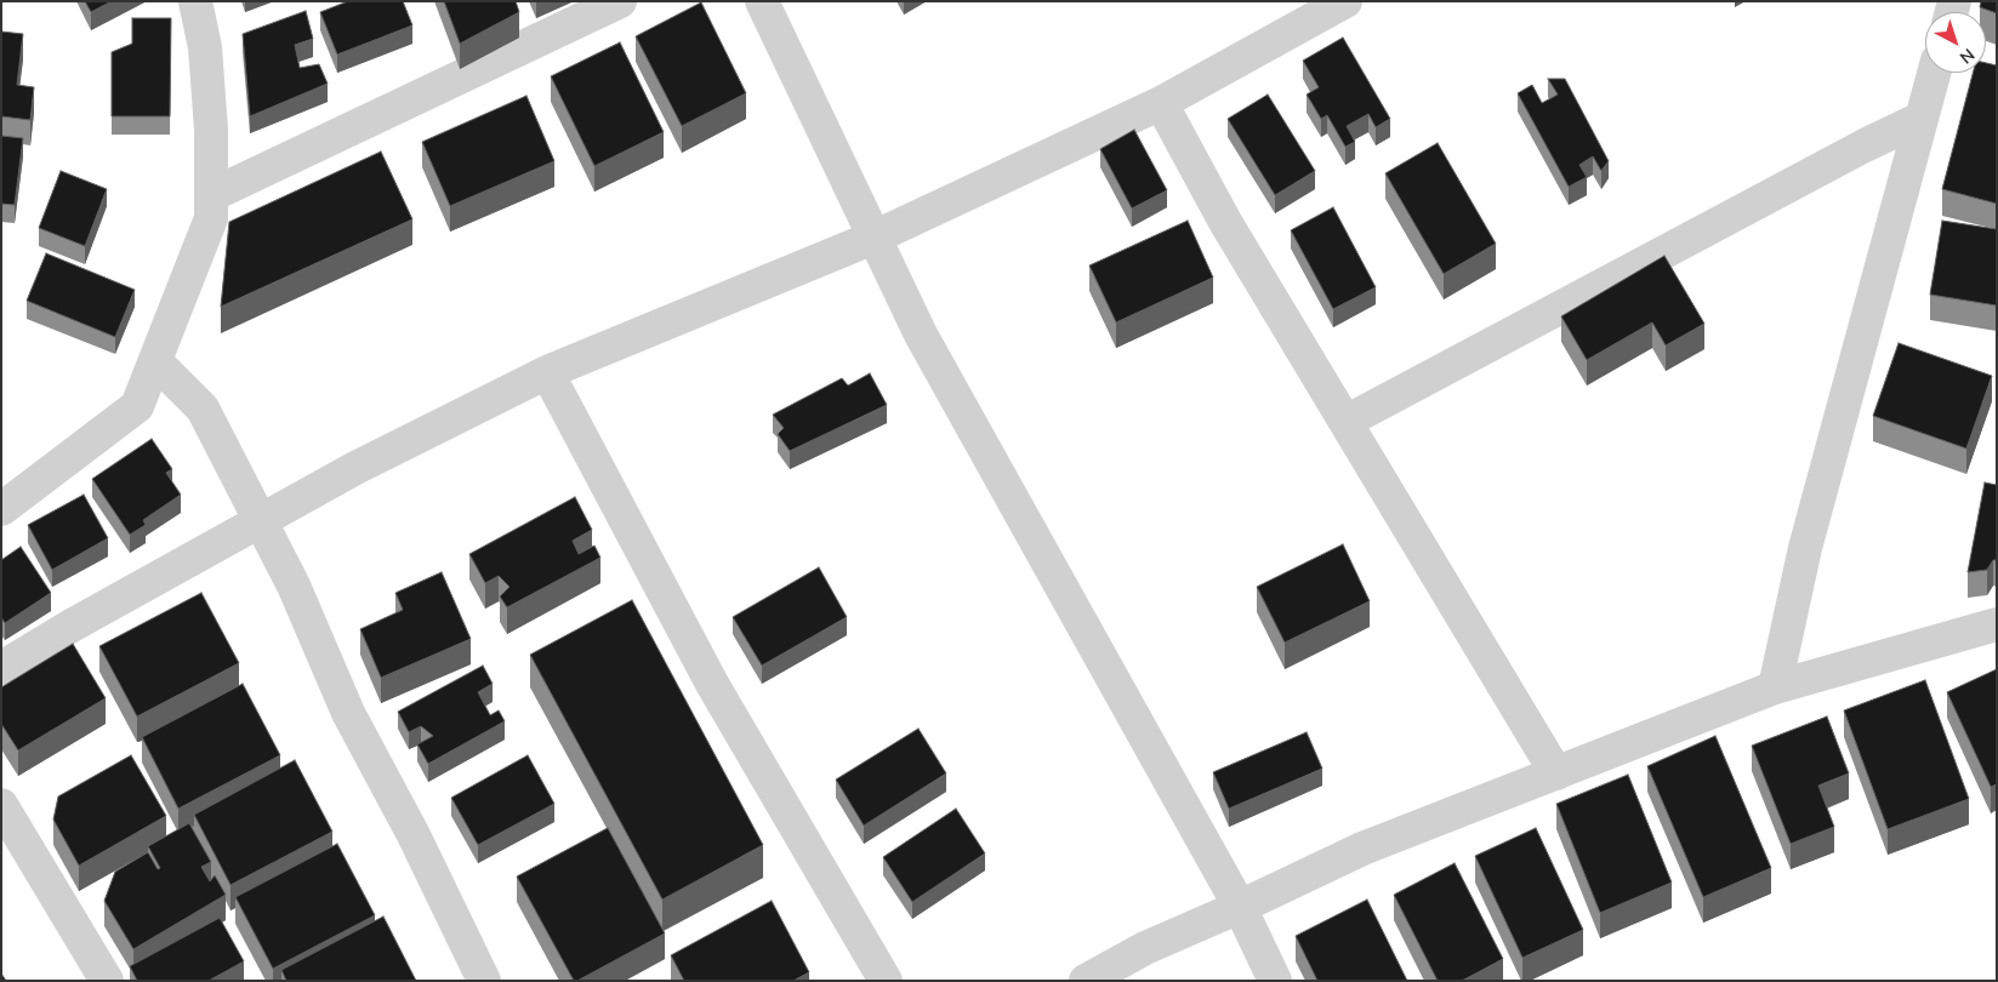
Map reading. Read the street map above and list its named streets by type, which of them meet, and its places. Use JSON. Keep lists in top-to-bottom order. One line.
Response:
{"north":"bottom right"}
